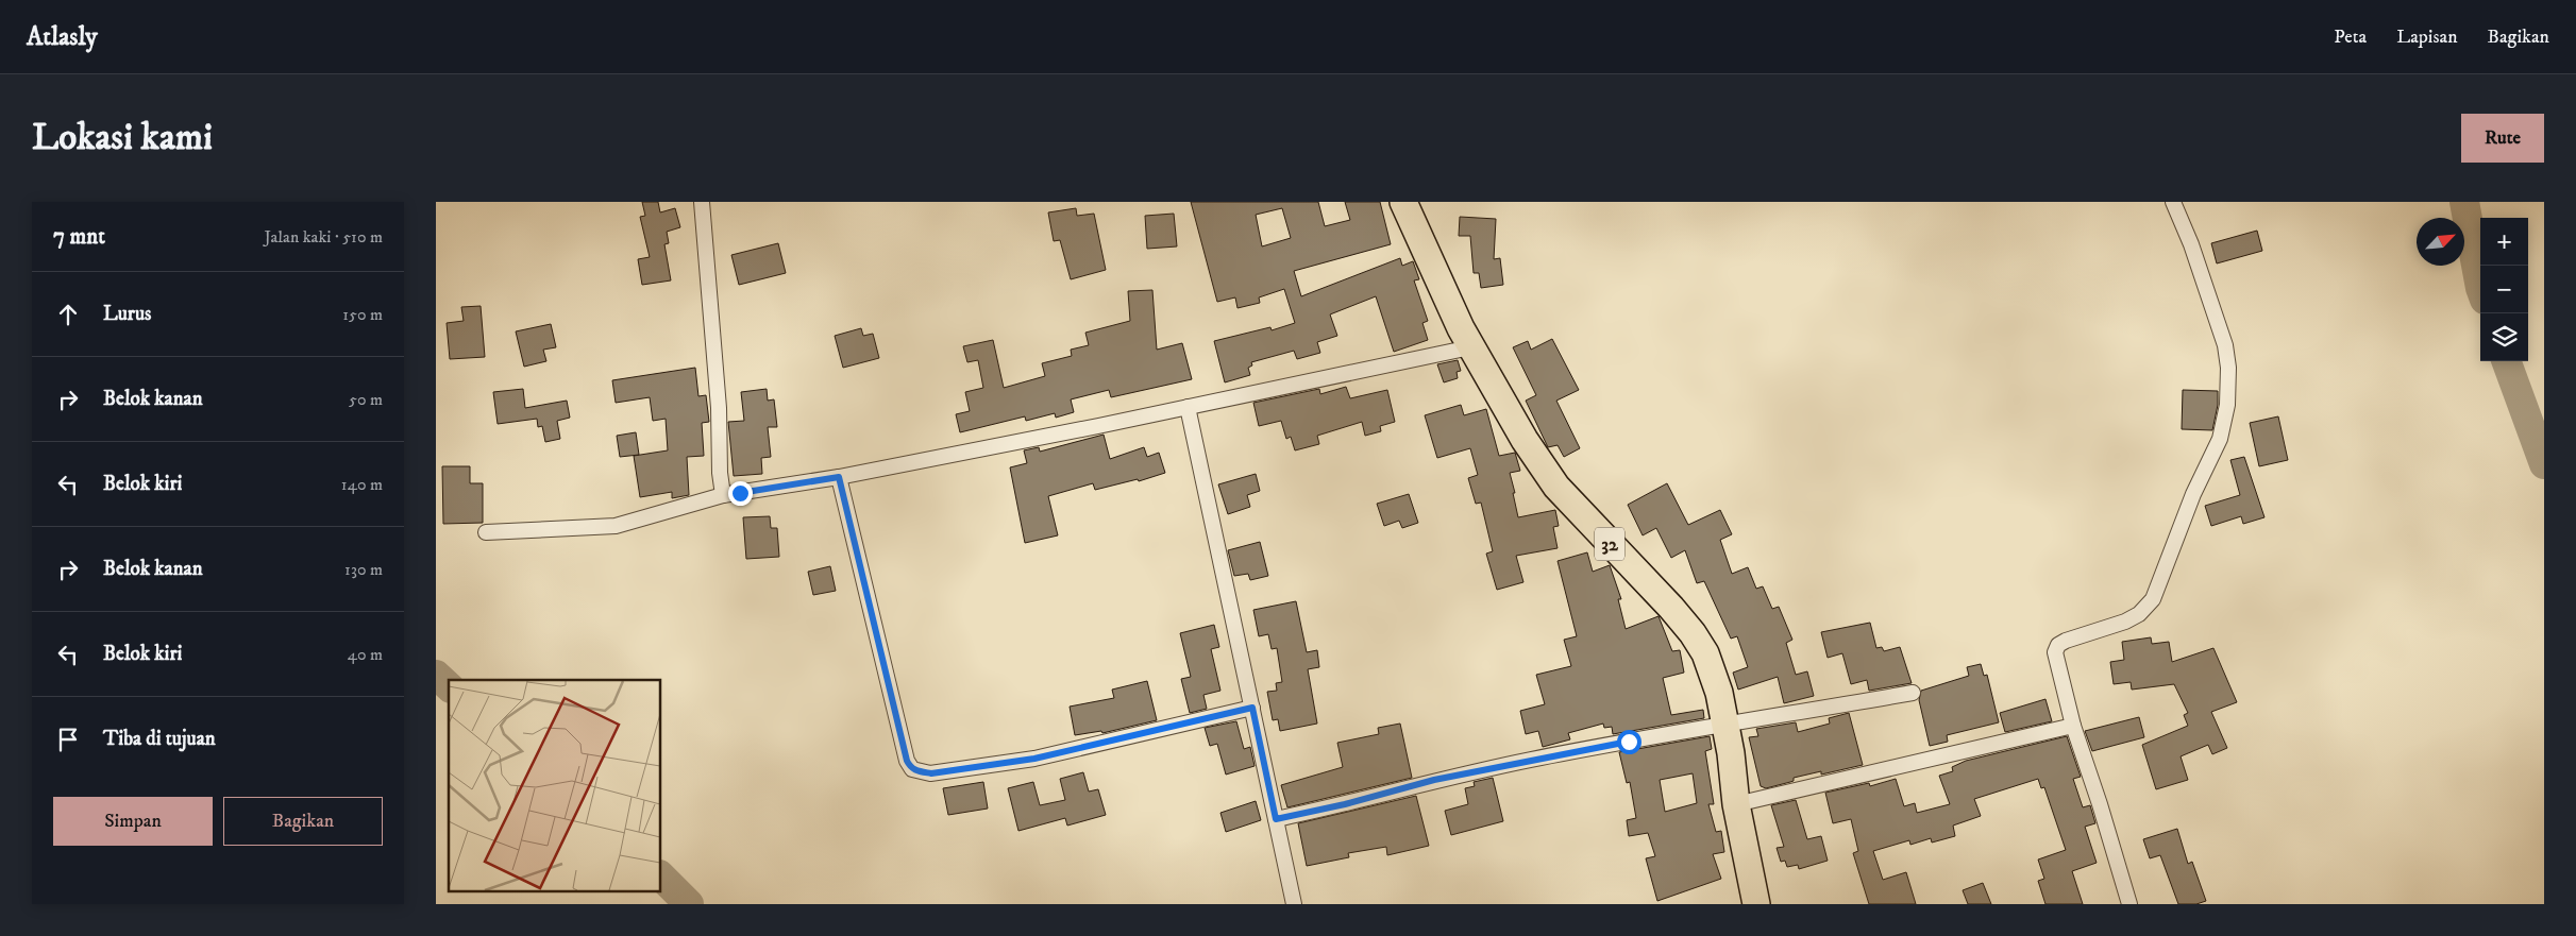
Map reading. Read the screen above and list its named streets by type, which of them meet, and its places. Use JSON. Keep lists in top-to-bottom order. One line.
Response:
{"streets":{"highway":["32"]},"north":"top right","page":{"header":"Atlasly","nav":["Peta","Lapisan","Bagikan"],"buttons":["Rute",["Simpan","Bagikan"]],"title":"Lokasi kami","heading":["7 mnt","Jalan kaki · 510 m"],"map_buttons":["+","−"],"list":[["Lurus","150 m"],["Belok kanan","50 m"],["Belok kiri","140 m"],["Belok kanan","130 m"],["Belok kiri","40 m"],"Tiba di tujuan"]}}
